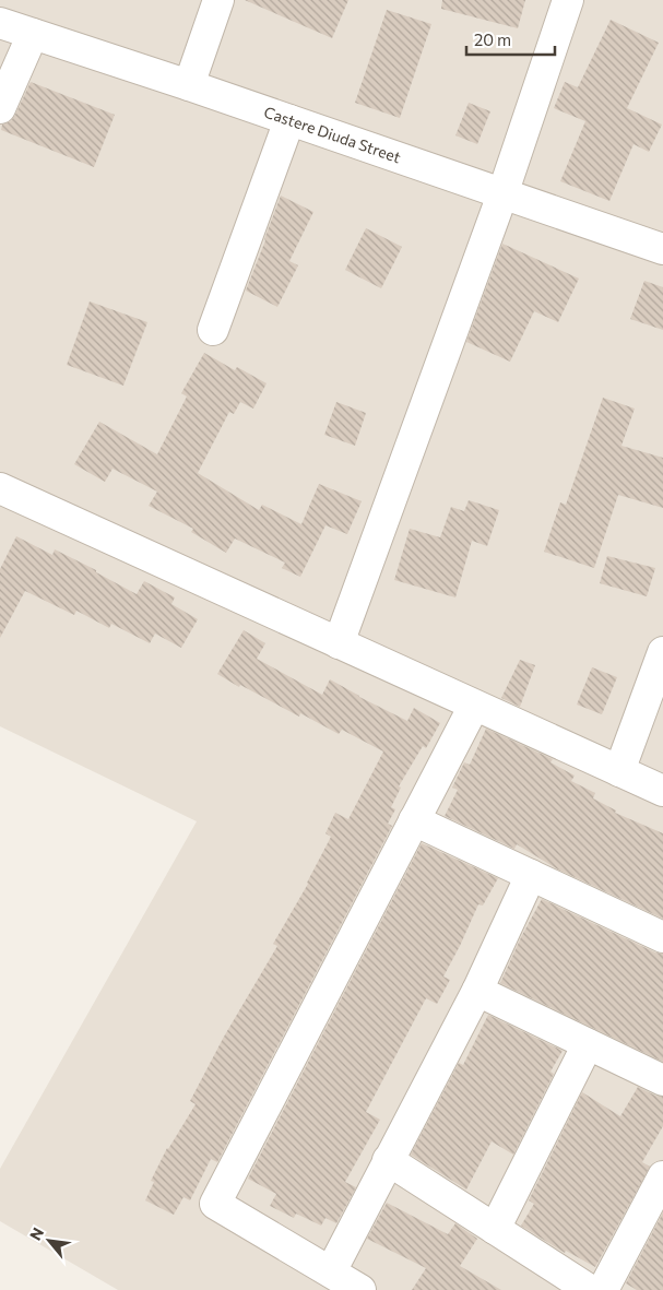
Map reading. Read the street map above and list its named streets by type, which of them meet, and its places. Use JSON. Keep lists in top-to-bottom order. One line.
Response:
{"streets":{"street":["Castere Diuda Street"]},"scale_bar":"20 m","north":"top left"}
